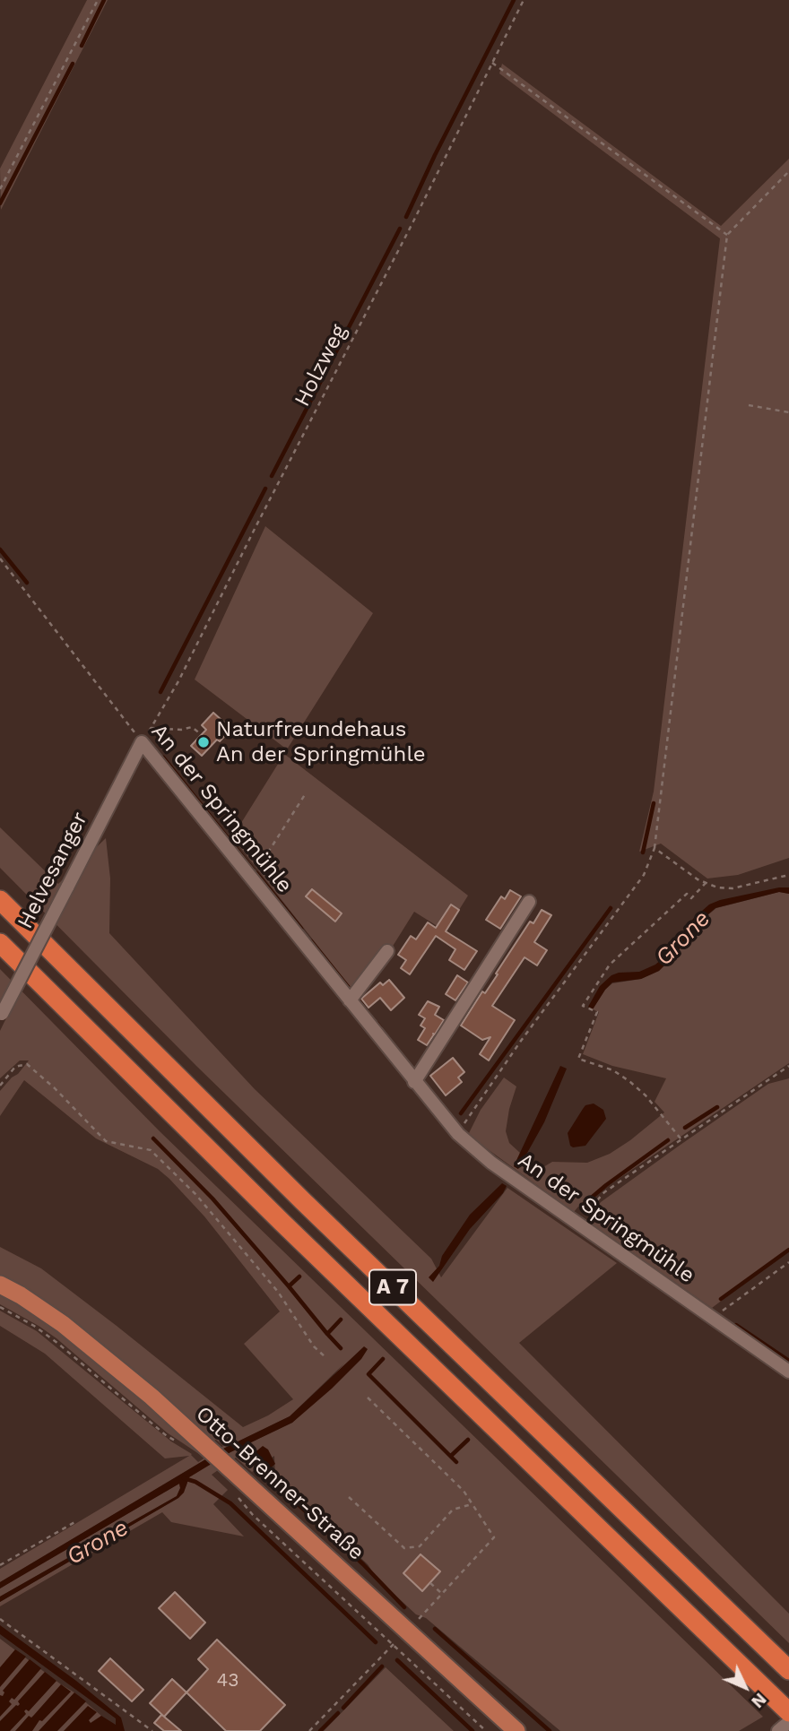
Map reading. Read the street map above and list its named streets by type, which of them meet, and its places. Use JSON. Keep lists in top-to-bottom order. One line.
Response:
{"streets":{"highway":["A 7"],"main road":["Otto-Brenner-Straße"],"street":["An der Springmühle","Helvesanger"],"path":["Holzweg"]},"crossings":[["Holzweg","An der Springmühle"],["Holzweg","Helvesanger"],["An der Springmühle","Helvesanger"]],"water":["Grone"],"places":["Naturfreundehaus An der Springmühle"],"house_numbers":["43"],"north":"bottom right"}
